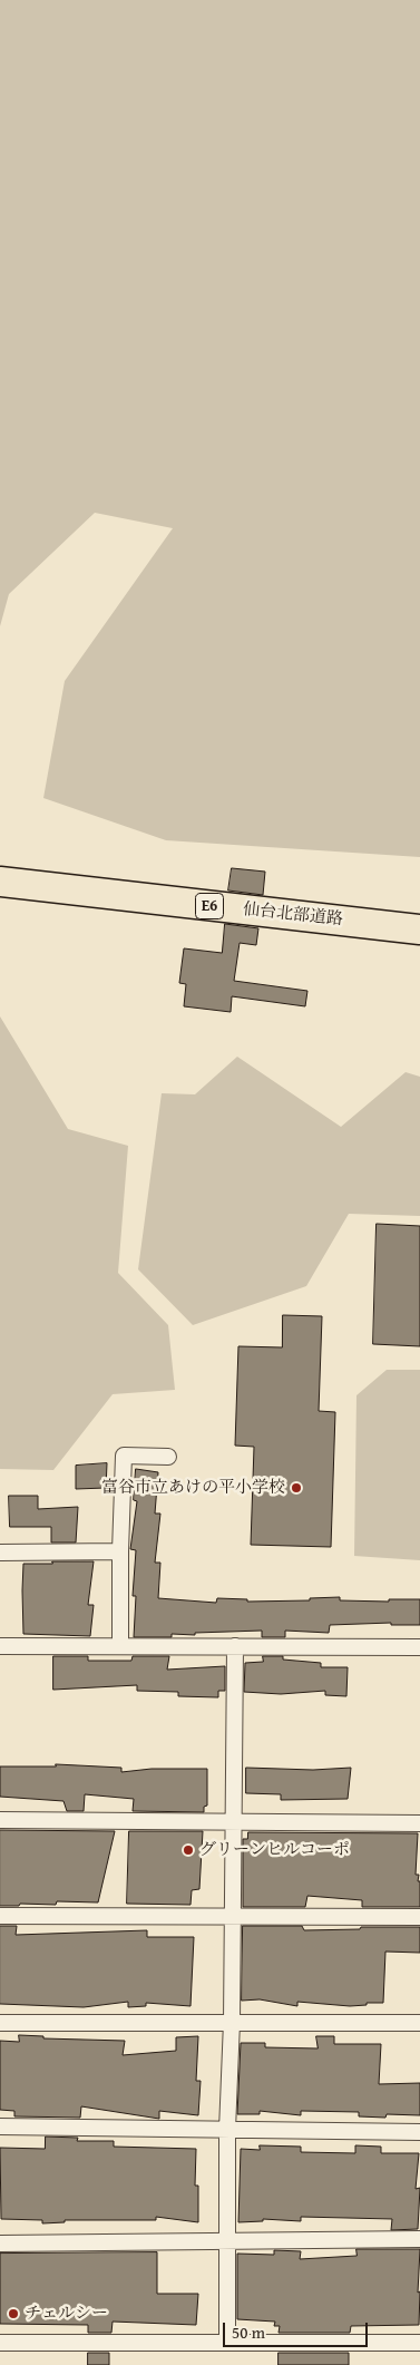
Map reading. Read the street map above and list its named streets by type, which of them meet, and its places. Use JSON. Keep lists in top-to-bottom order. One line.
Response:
{"streets":{"highway":["E6","仙台北部道路"]},"places":["富谷市立あけの平小学校","グリーンヒルコーポ","チェルシー"],"scale_bar":"50 m"}
